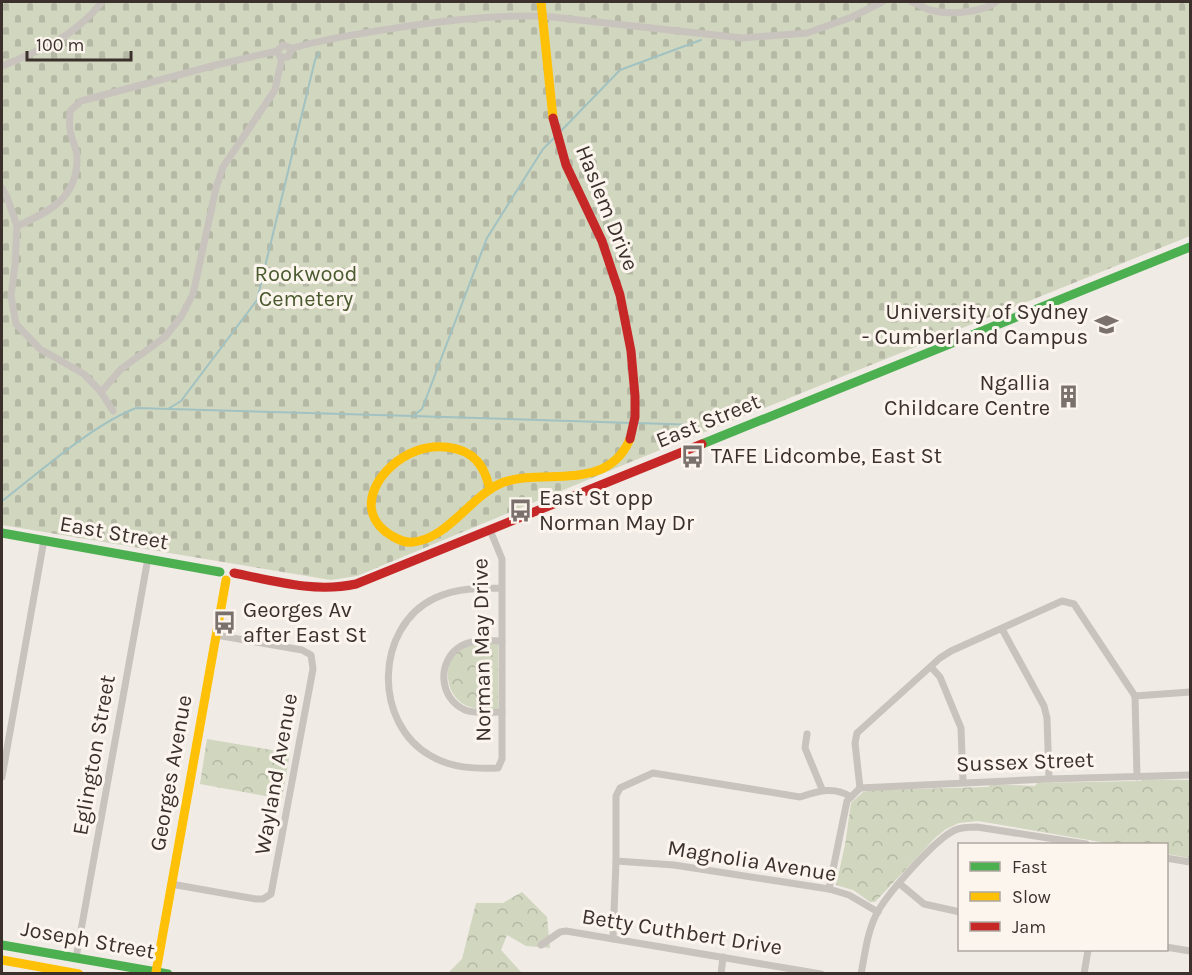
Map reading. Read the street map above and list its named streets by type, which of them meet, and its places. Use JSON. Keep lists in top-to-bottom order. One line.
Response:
{"streets":{"main road":["Haslem Drive","East Street","Georges Avenue","Joseph Street"],"street":["Norman May Drive","Eglington Street","Sussex Street","Wayland Avenue","Magnolia Avenue","Betty Cuthbert Drive"]},"crossings":[["East Street","Norman May Drive"],["East Street","Eglington Street"],["East Street","Georges Avenue"],["Eglington Street","Joseph Street"],["Georges Avenue","Wayland Avenue"],["Georges Avenue","Joseph Street"]],"parks":["Rookwood Cemetery"],"places":{"school or university":["University of Sydney - Cumberland Campus"],"building":["Ngallia Childcare Centre"],"bus stop":["TAFE Lidcombe, East St","East St opp Norman May Dr","Georges Av after East St"]},"legend":["Fast","Slow","Jam"],"scale_bar":"100 m"}
